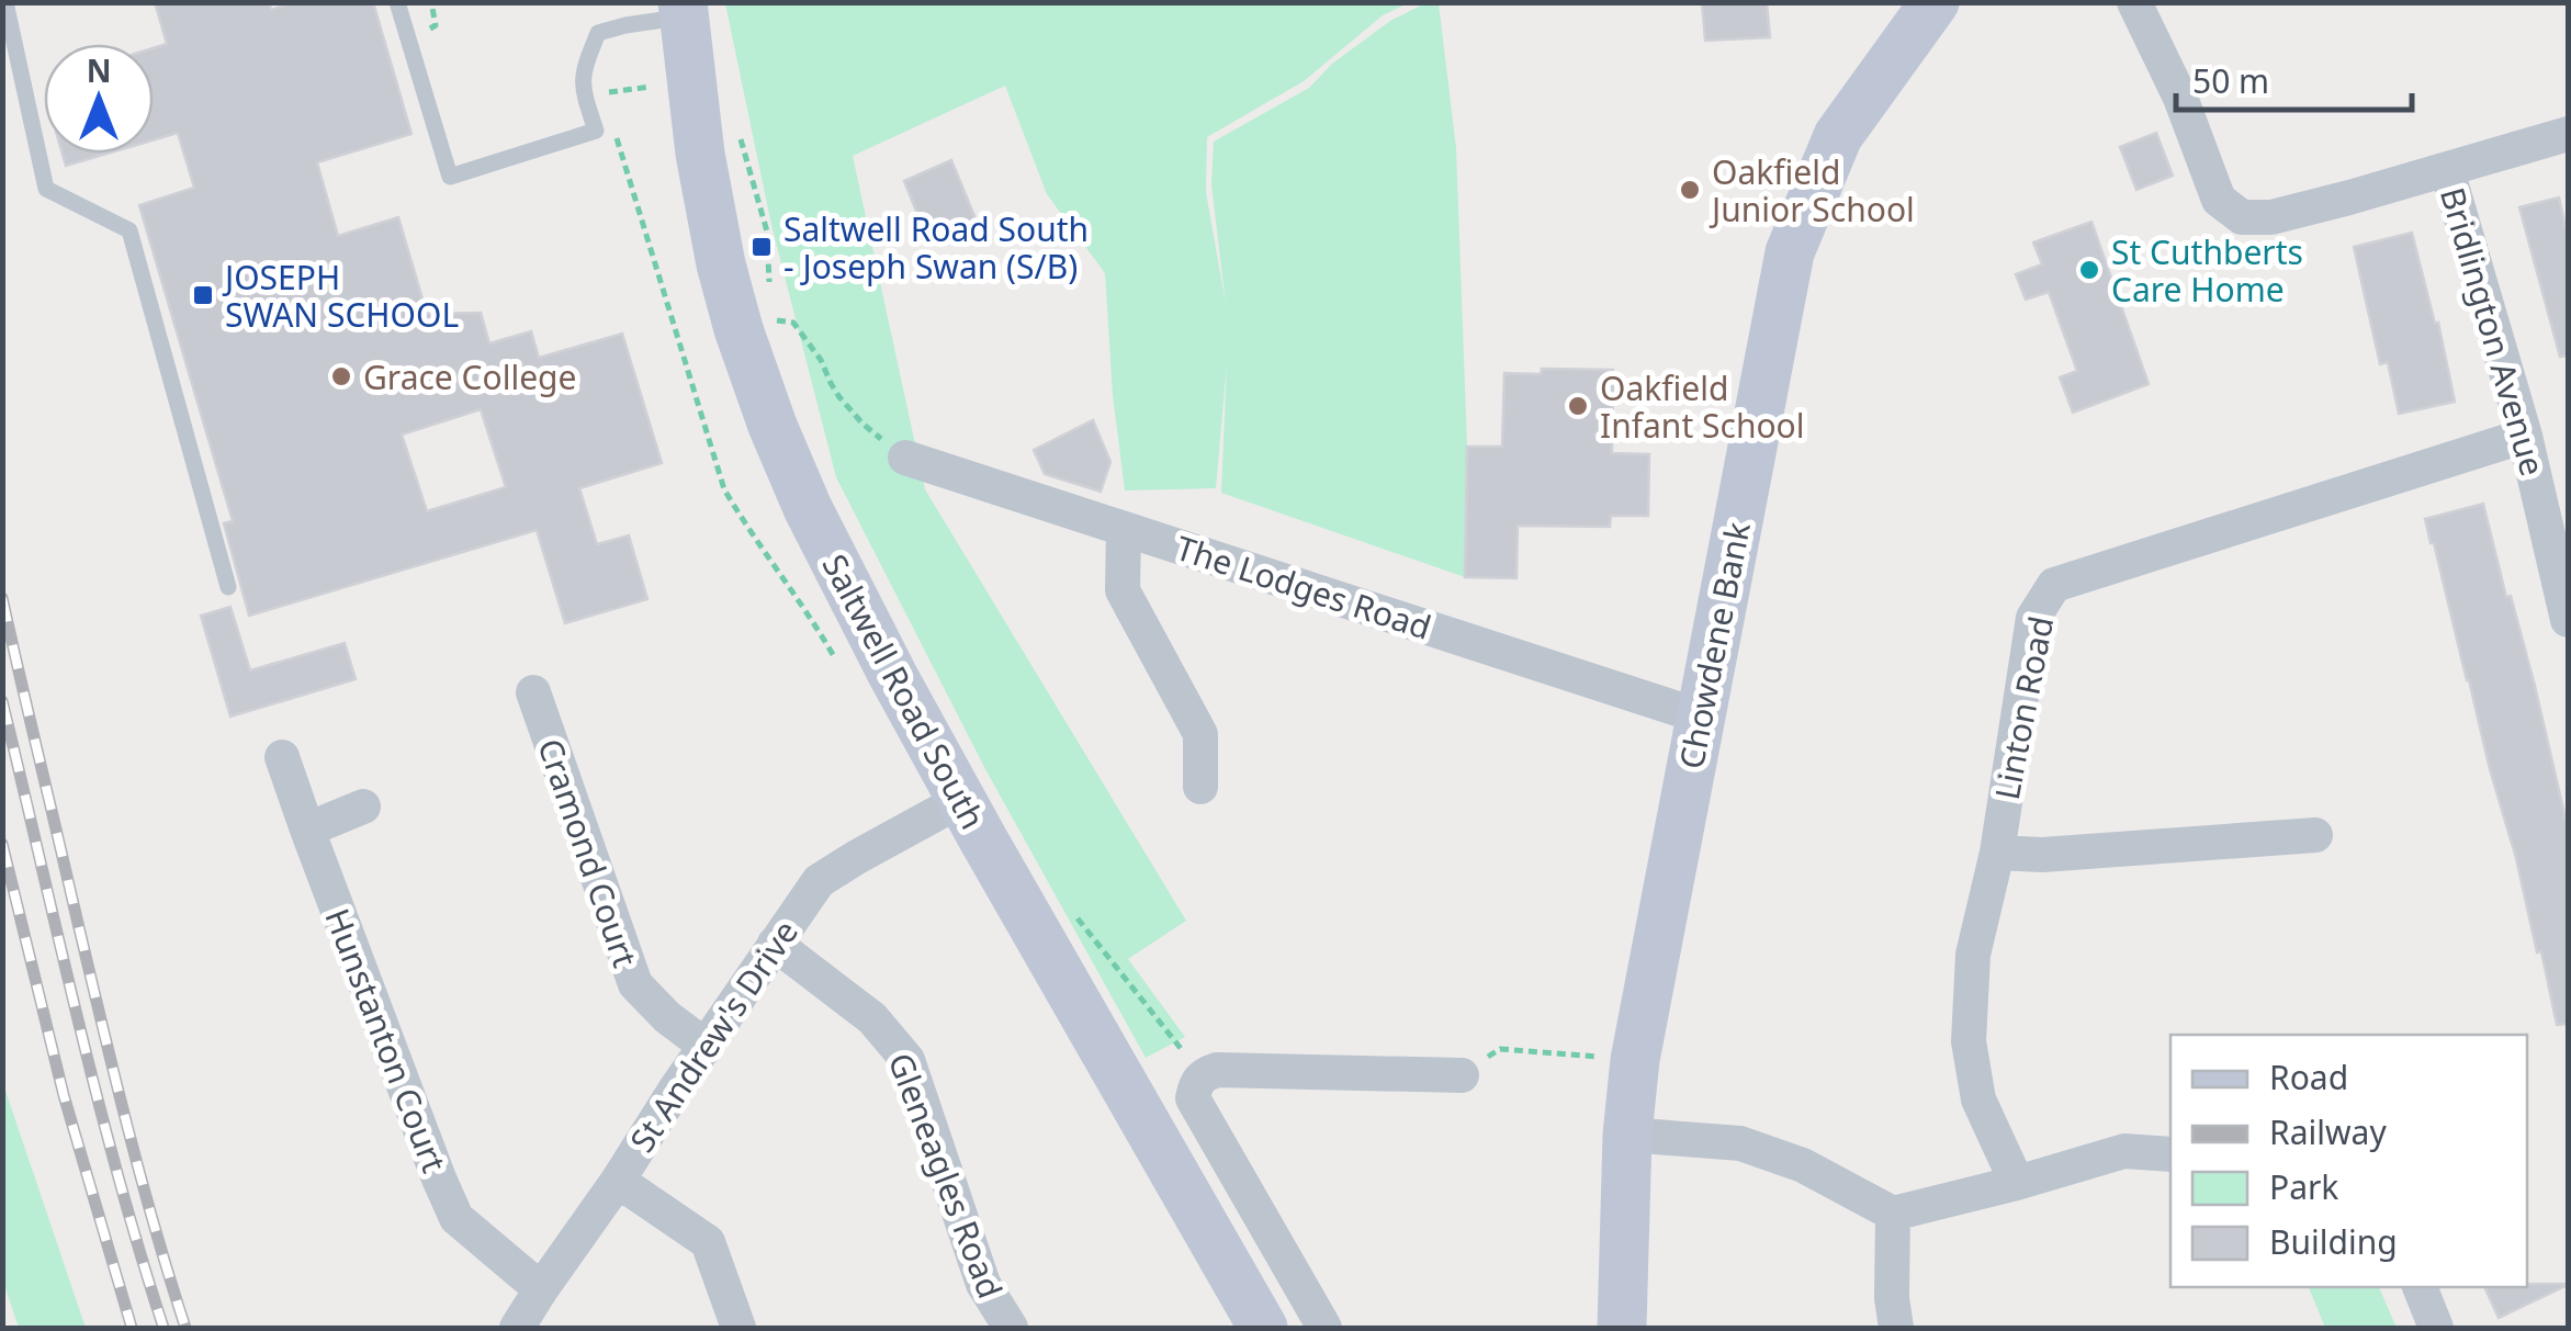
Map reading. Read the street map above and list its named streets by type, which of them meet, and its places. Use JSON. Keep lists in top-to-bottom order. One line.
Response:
{"streets":{"street":["Bridlington Avenue","The Lodges Road","Chowdene Bank","Saltwell Road South","Linton Road","Cramond Court","St Andrew's Drive","Hunstanton Court","Gleneagles Road"]},"crossings":[["Bridlington Avenue","Linton Road"],["The Lodges Road","Chowdene Bank"],["Saltwell Road South","St Andrew's Drive"],["Cramond Court","St Andrew's Drive"],["St Andrew's Drive","Hunstanton Court"],["St Andrew's Drive","Gleneagles Road"]],"places":{"other":["Oakfield Junior School","St Cuthberts Care Home","Grace College","Oakfield Infant School"],"transit":["Saltwell Road South - Joseph Swan (S/B)","JOSEPH SWAN SCHOOL"]},"legend":["Road","Railway","Park","Building"],"scale_bar":"50 m","north":"top"}
